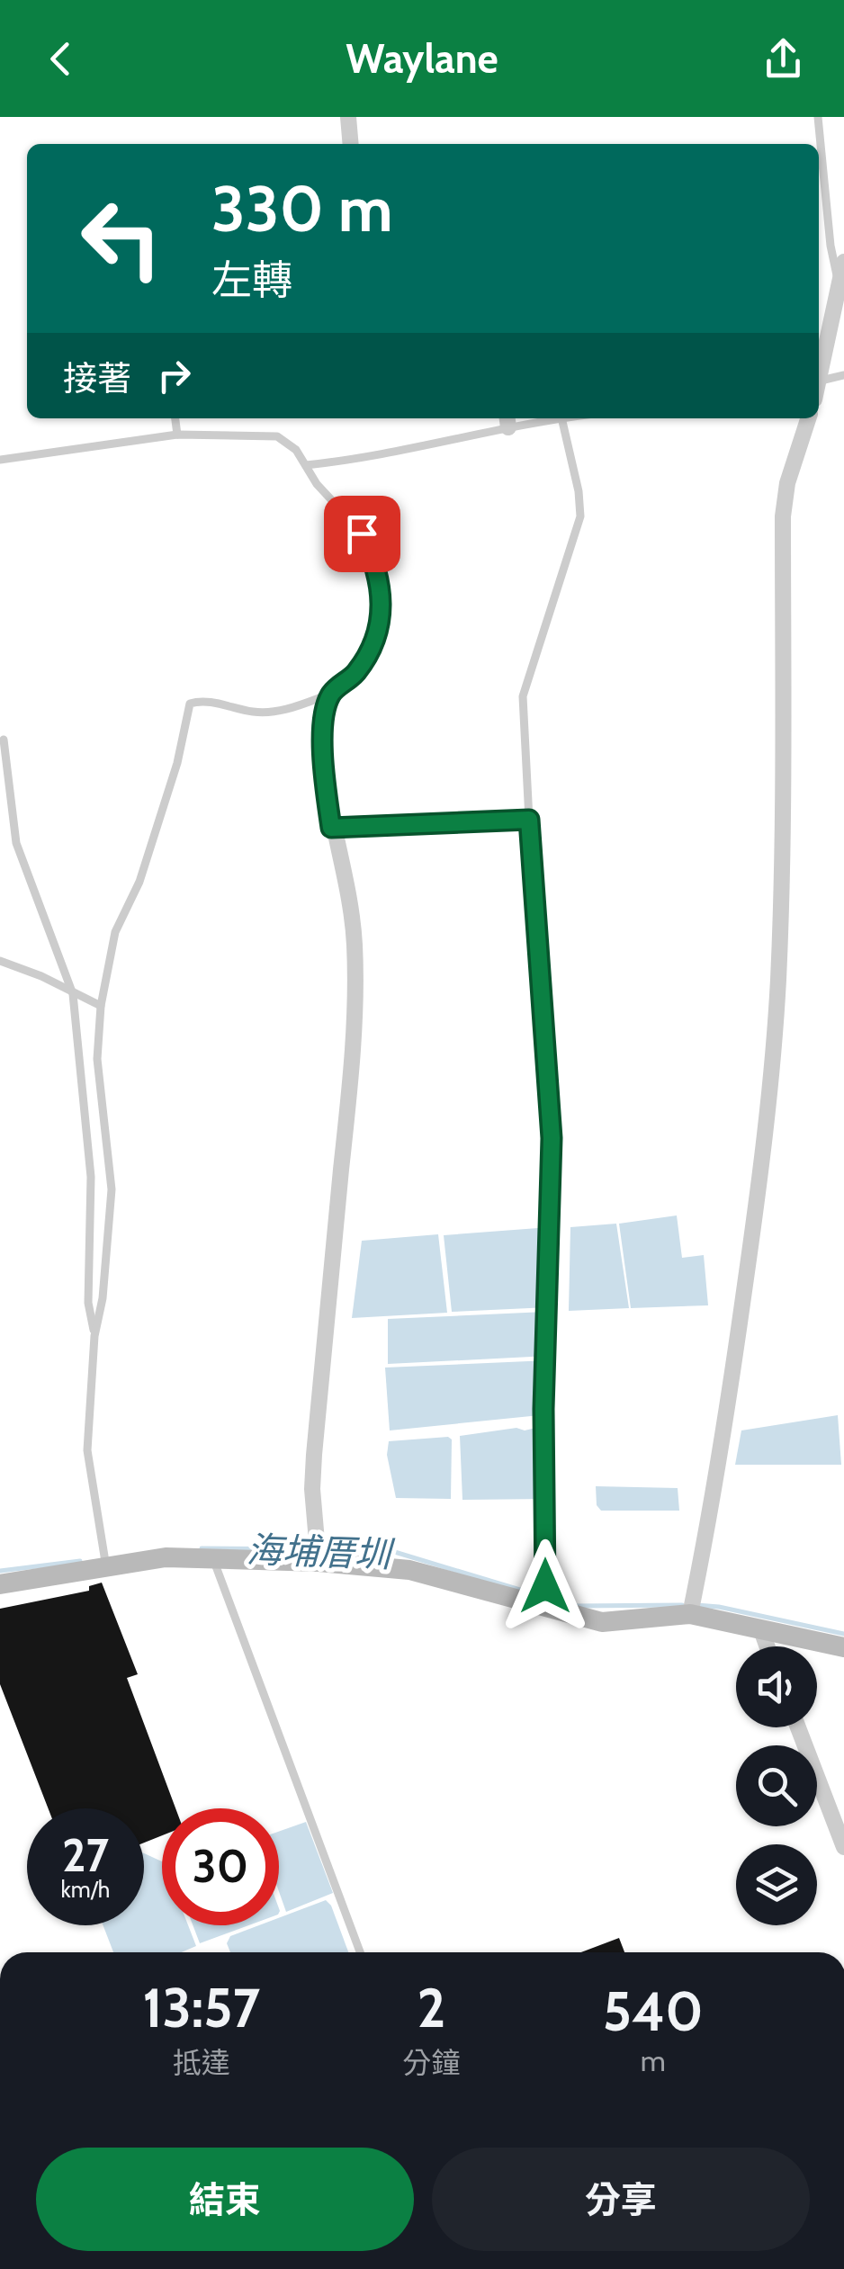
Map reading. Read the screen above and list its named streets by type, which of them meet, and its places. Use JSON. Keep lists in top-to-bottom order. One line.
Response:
{"water":["海埔厝圳"],"page":{"header":"Waylane","turn":["330 m","左轉"],"then":"接著","speed":"27 km/h","limit":"30","eta":["13:57","抵達","2","分鐘","540","m"],"buttons":["結束","分享"]}}
